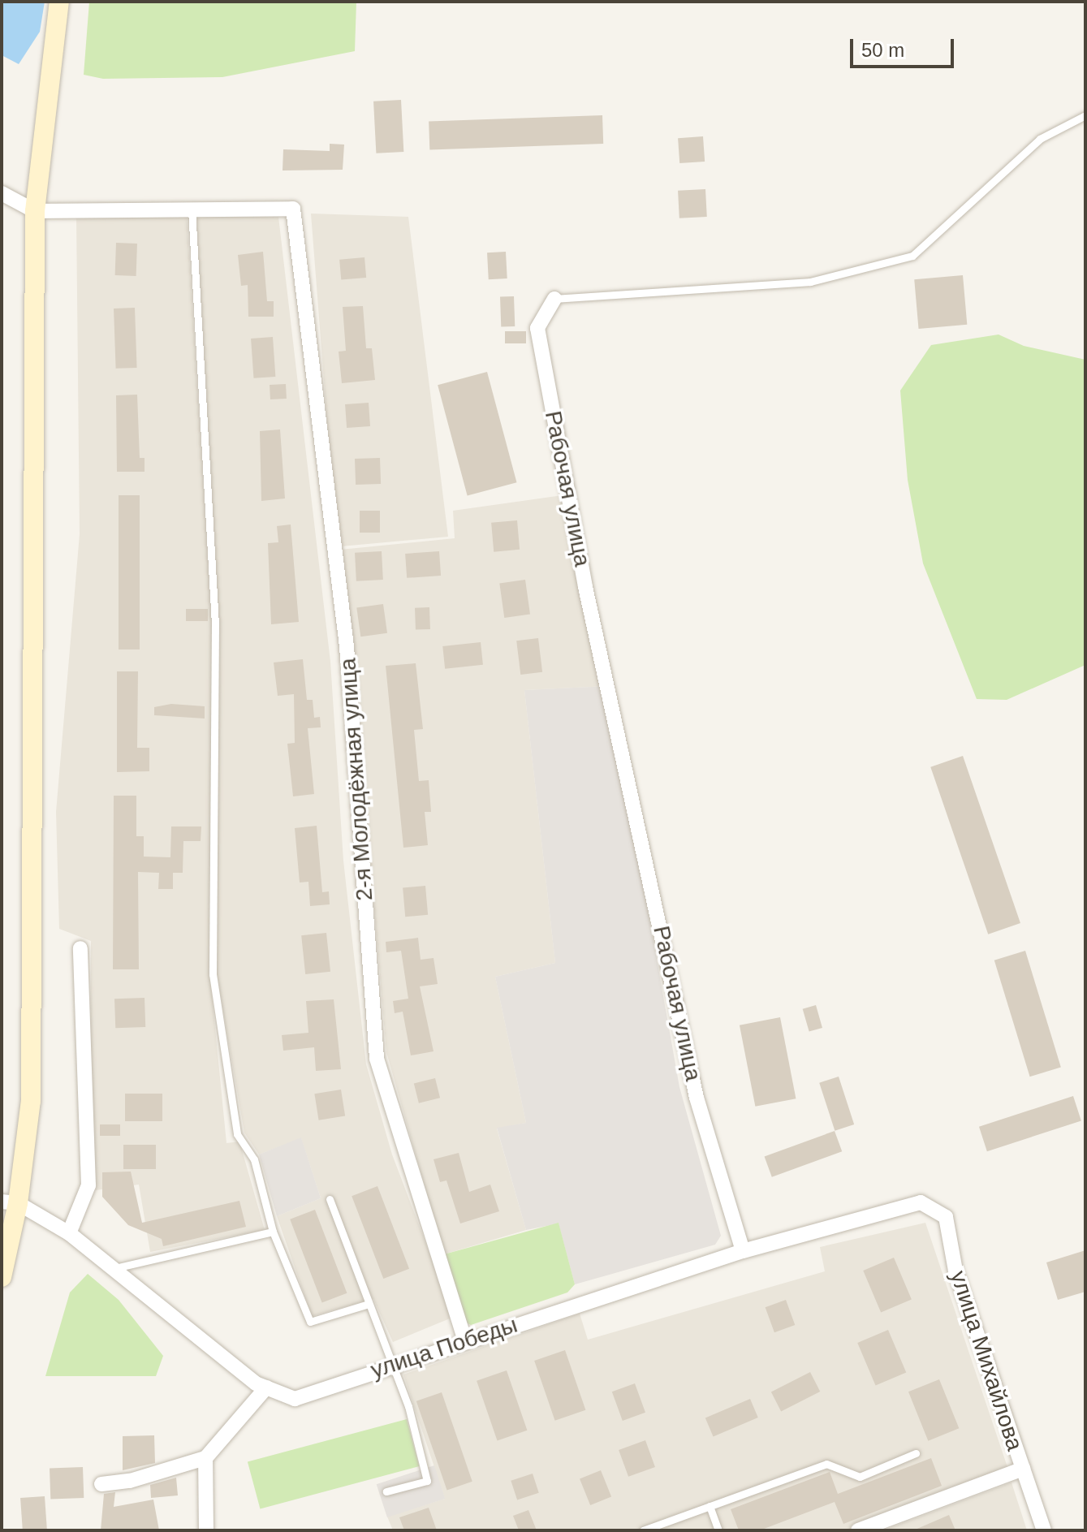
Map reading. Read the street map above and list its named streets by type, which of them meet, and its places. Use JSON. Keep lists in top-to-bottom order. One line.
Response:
{"streets":{"street":["Рабочая улица","2-я Молодёжная улица","улица Победы","улица Михайлова"]},"crossings":[["Рабочая улица","улица Победы"],["2-я Молодёжная улица","улица Победы"],["улица Победы","улица Михайлова"]],"scale_bar":"50 m"}
